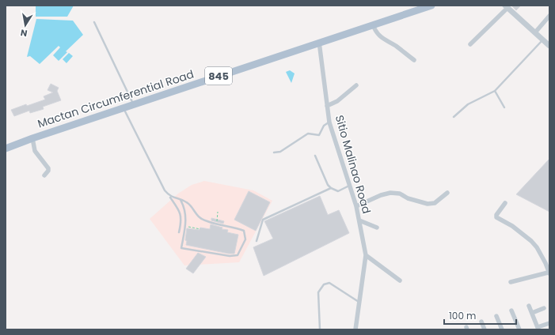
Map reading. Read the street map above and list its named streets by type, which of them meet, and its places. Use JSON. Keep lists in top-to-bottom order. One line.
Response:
{"streets":{"main road":["845","Mactan Circumferential Road"],"street":["Sitio Malinao Road"]},"crossings":[["Mactan Circumferential Road","Sitio Malinao Road"]],"scale_bar":"100 m","north":"bottom"}
